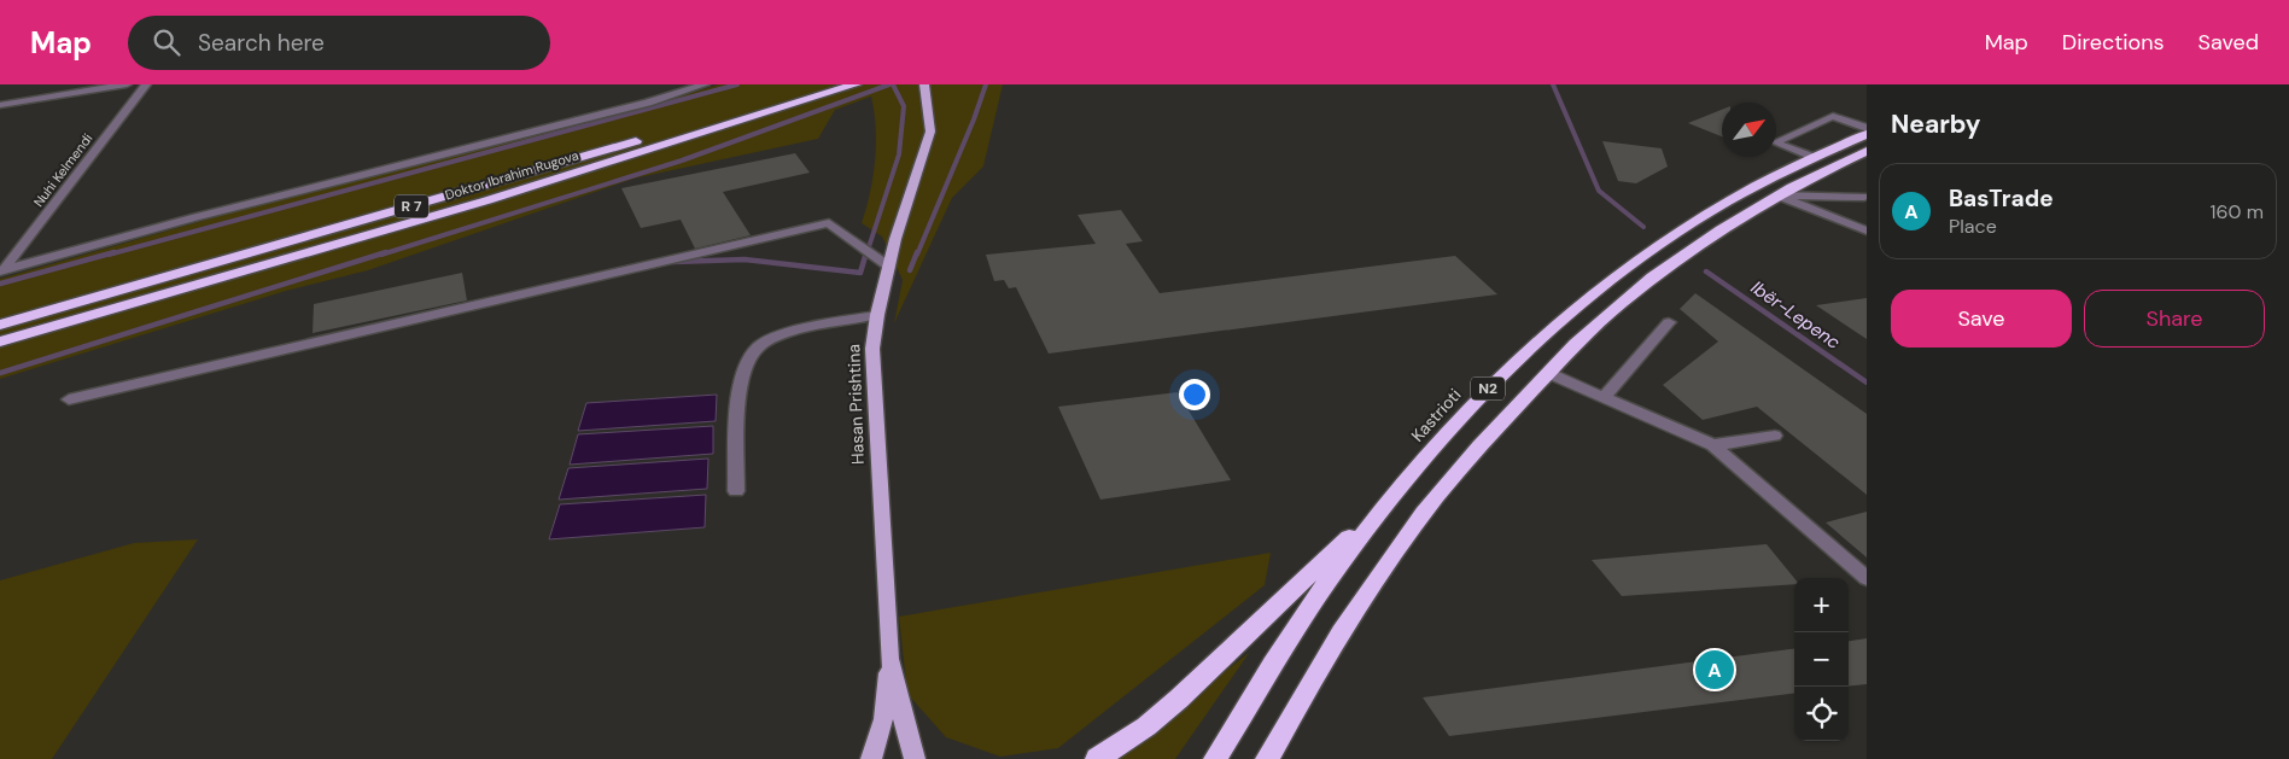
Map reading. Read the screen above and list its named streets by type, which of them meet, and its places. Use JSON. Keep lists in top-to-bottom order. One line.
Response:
{"streets":{"highway":["Doktor Ibrahim Rugova","R 7","N2","Kastrioti"],"main road":["Hasan Prishtina"],"street":["Nuhi Kelmendi"]},"water":["Ibër-Lepenc"],"north":"top right","page":{"header":"Map","search":"Search here","nav":["Map","Directions","Saved"],"heading":"Nearby","list":[{"mark":"A","name":"BasTrade","note":"Place","value":"160 m"}],"buttons":["Save","Share"],"map_buttons":["+","−"],"pins":"A"}}
